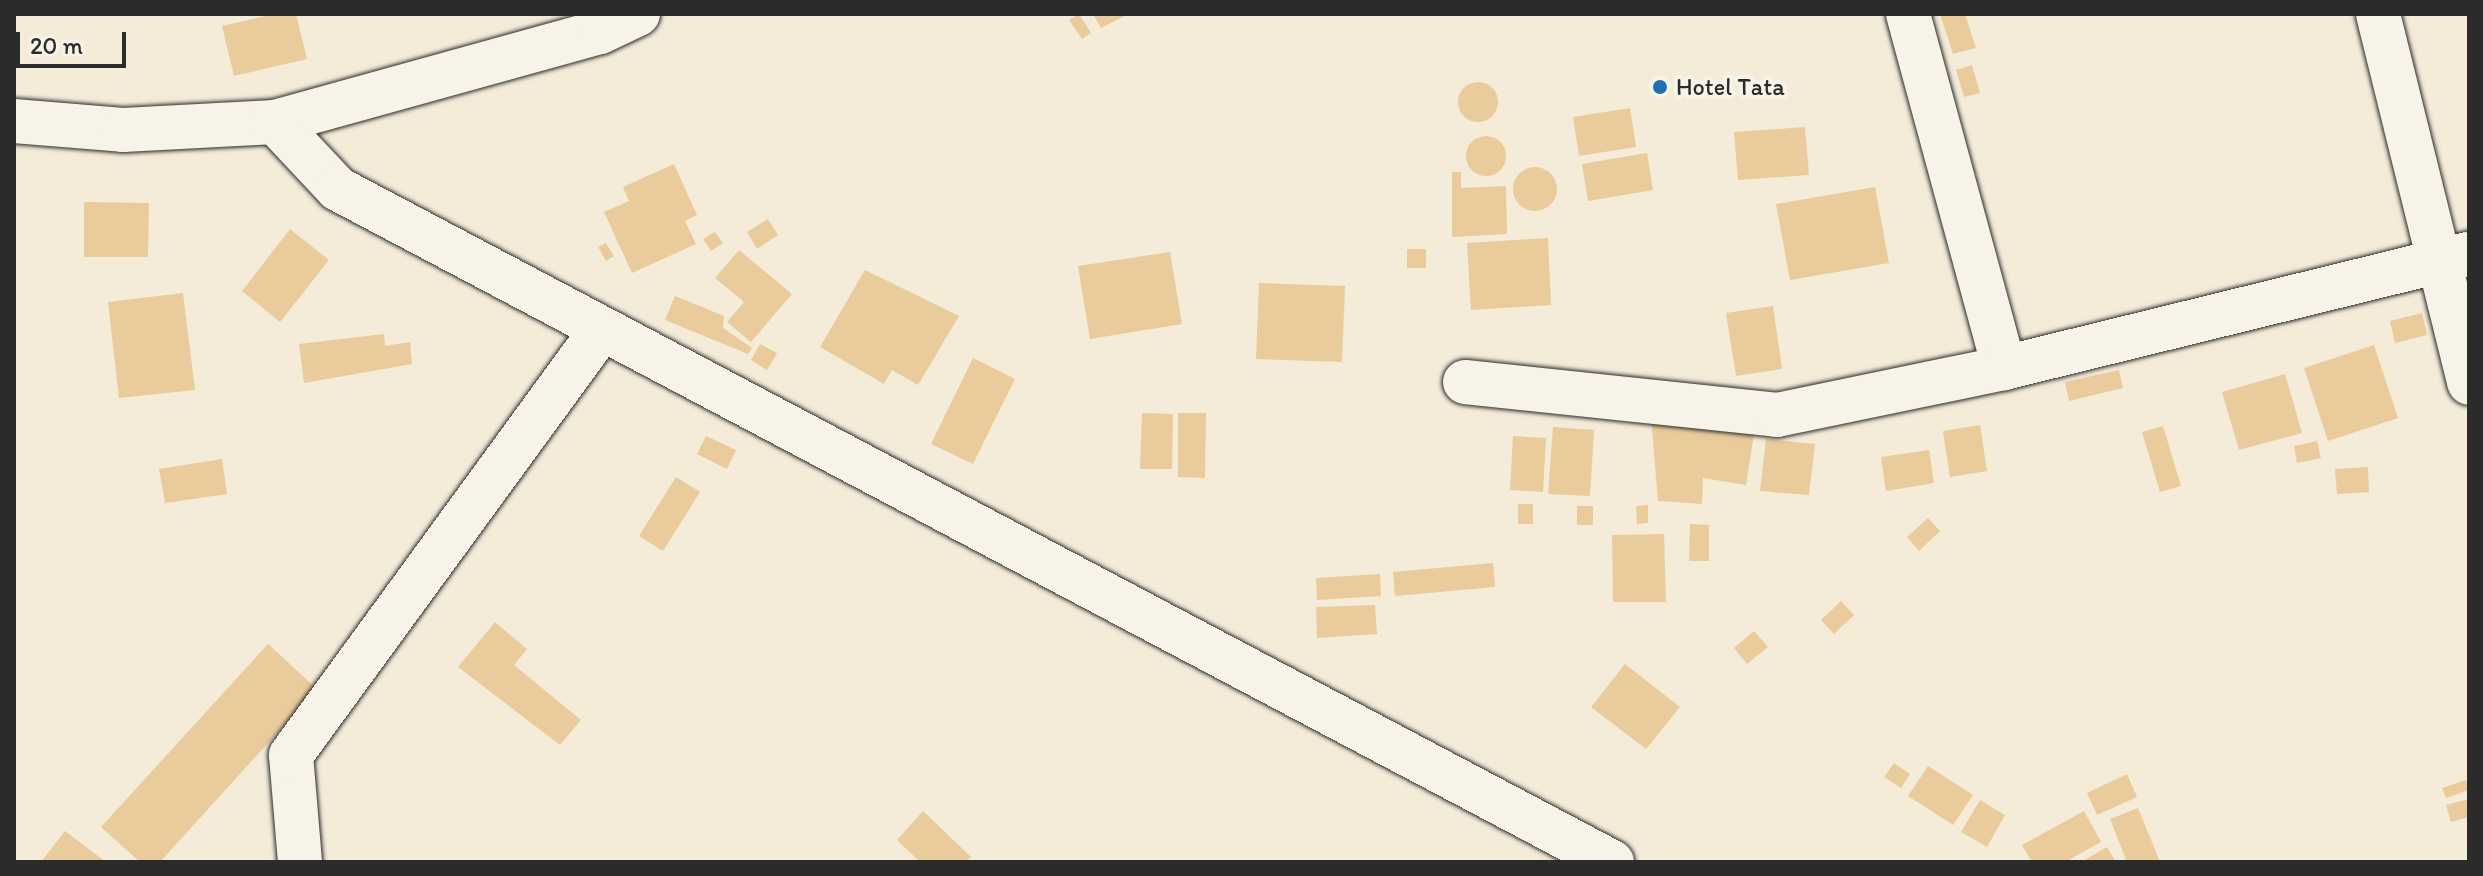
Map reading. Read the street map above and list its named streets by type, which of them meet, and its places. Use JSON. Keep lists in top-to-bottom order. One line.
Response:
{"places":["Hotel Tata"],"scale_bar":"20 m"}
